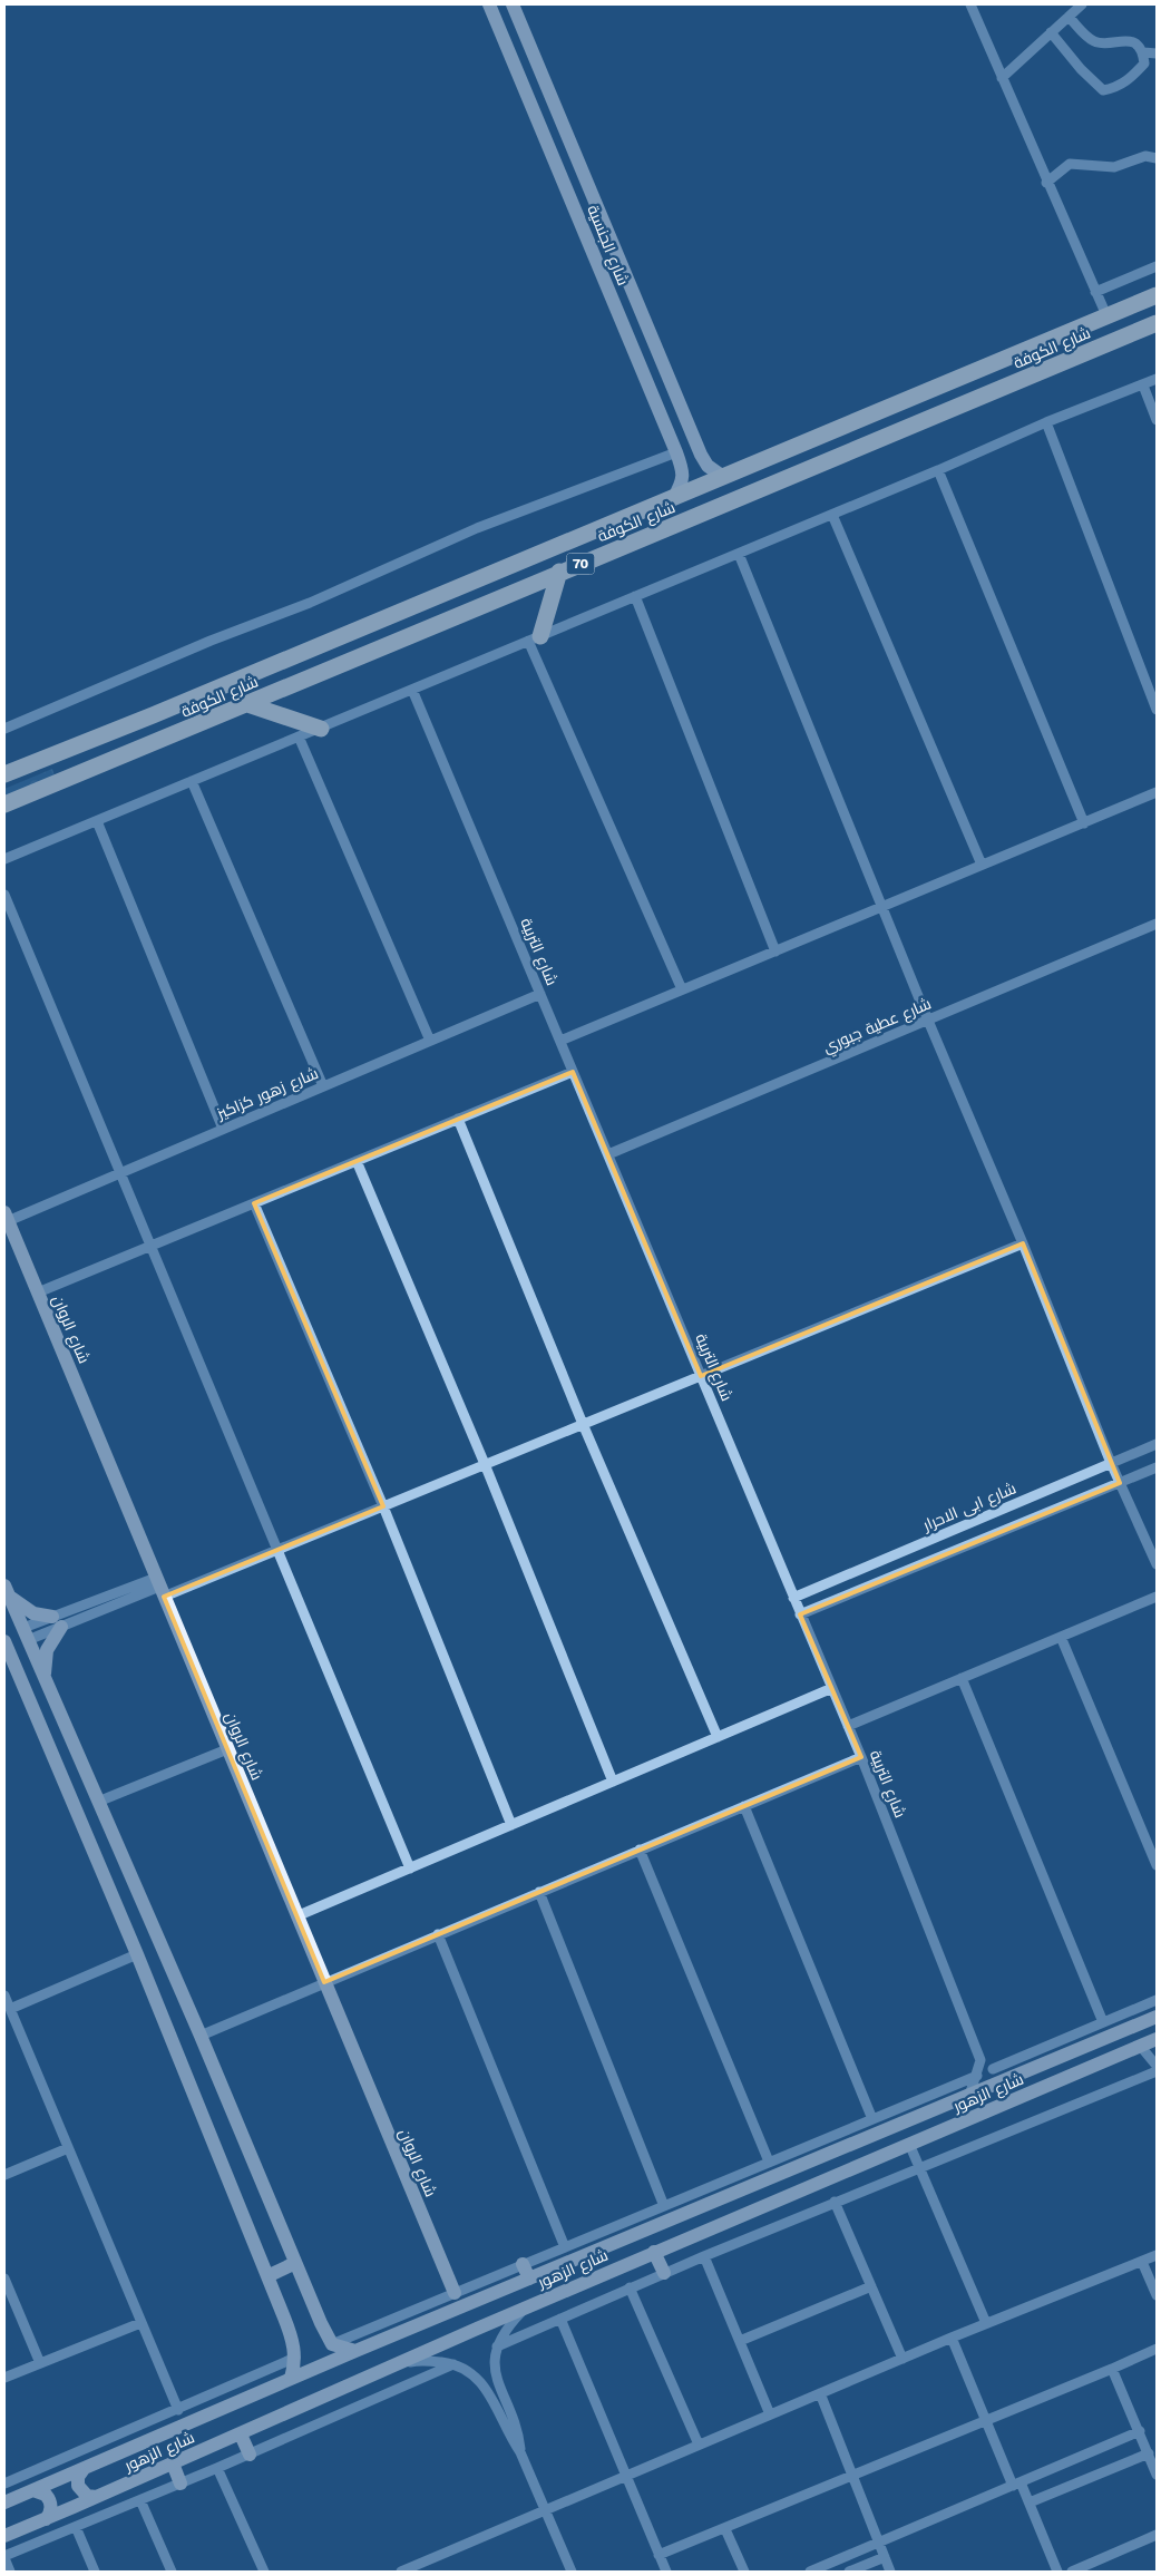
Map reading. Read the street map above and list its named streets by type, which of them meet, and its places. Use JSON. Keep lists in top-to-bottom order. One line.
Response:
{"streets":{"highway":["شارع الكوفة","70"],"main road":["شارع الجنسية","شارع الروان","شارع الزهور"],"street":["شارع التربية","شارع عطية جبوري","شارع زهور كزاكيز","شارع ابی الاحرار"]},"crossings":[["شارع الجنسية","شارع الكوفة"],["شارع التربية","شارع عطية جبوري"],["شارع التربية","شارع زهور كزاكيز"],["شارع التربية","شارع ابی الاحرار"],["شارع زهور كزاكيز","شارع الروان"]]}
